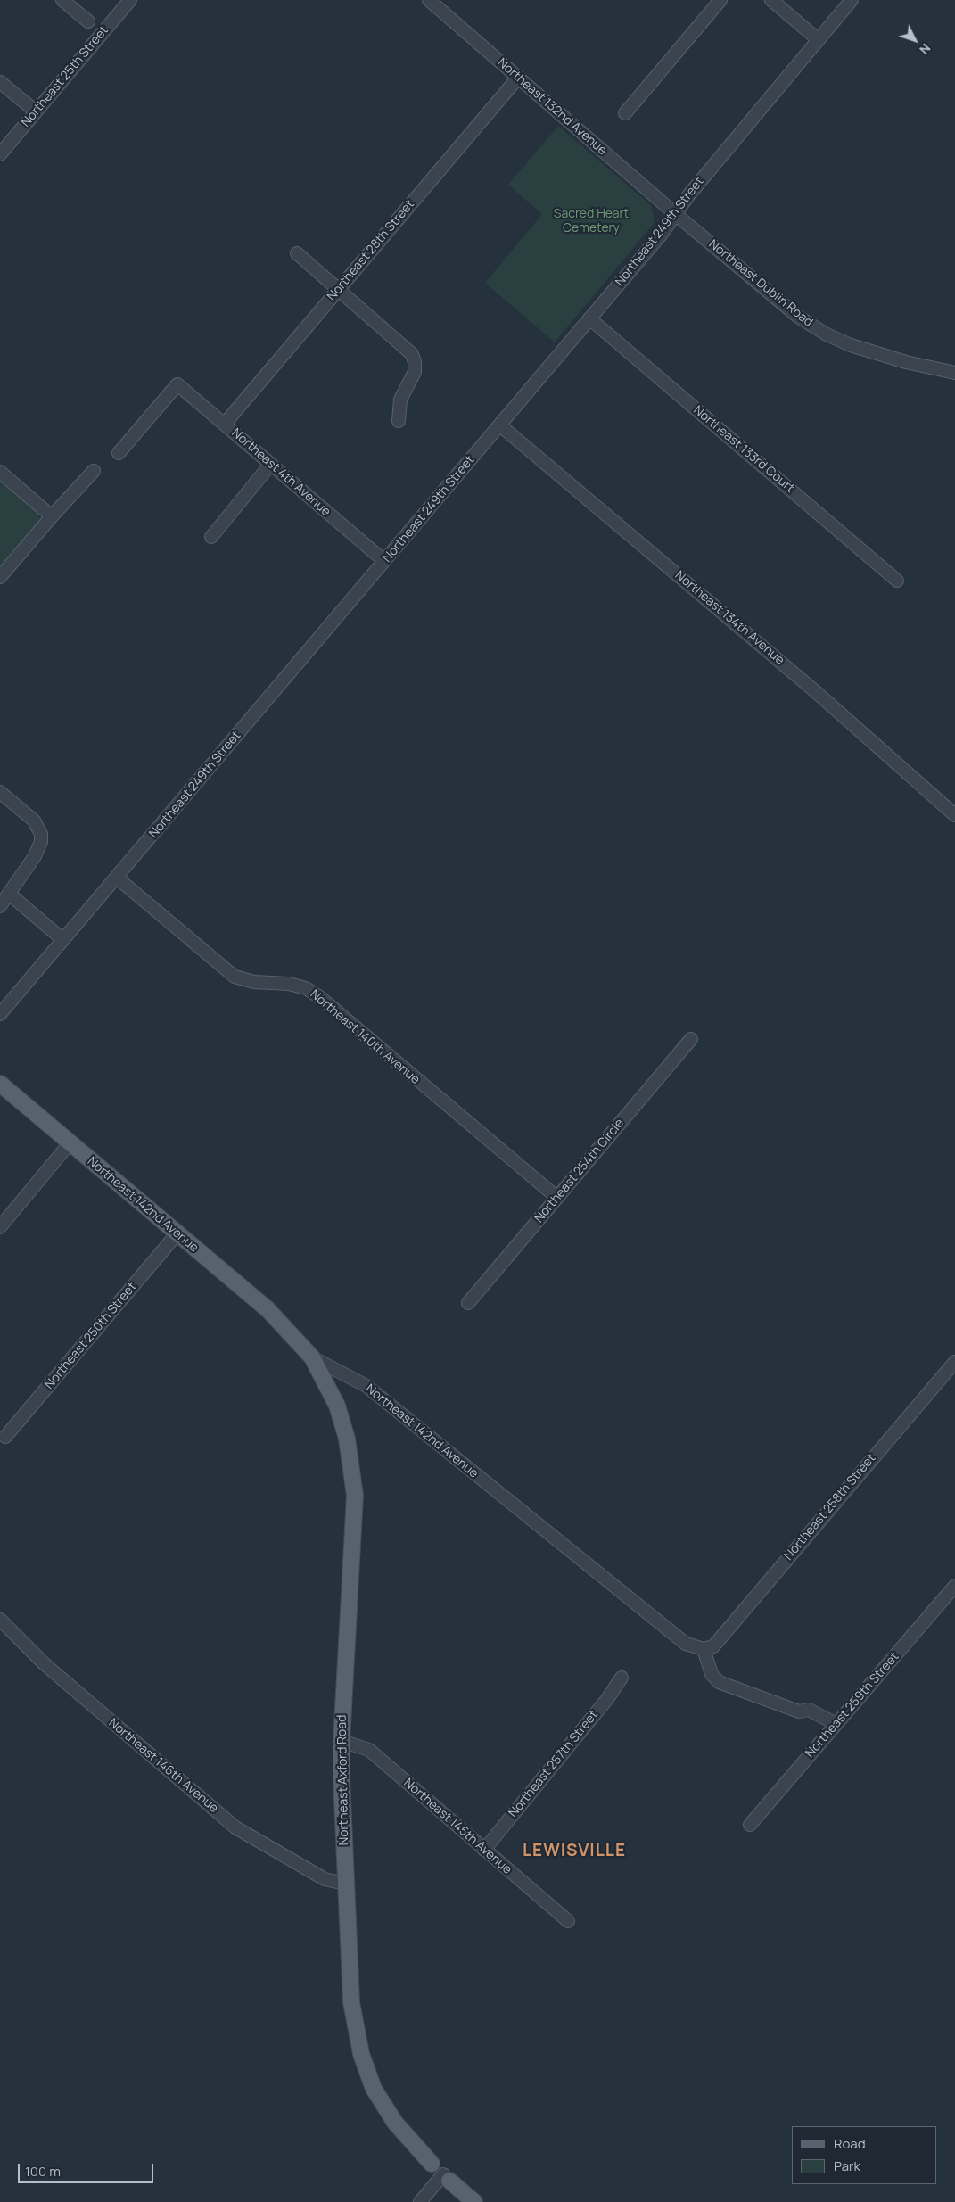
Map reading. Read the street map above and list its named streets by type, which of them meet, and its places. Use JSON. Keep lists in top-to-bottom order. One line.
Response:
{"streets":{"main road":["Northeast 142nd Avenue","Northeast Axford Road"],"street":["Northeast 25th Street","Northeast 132nd Avenue","Northeast 249th Street","Northeast 28th Street","Northeast Dublin Road","Northeast 133rd Court","Northeast 4th Avenue","Northeast 134th Avenue","Northeast 140th Avenue","Northeast 254th Circle","Northeast 250th Street","Northeast 258th Street","Northeast 259th Street","Northeast 257th Street","Northeast 146th Avenue","Northeast 145th Avenue"]},"crossings":[["Northeast 132nd Avenue","Northeast 249th Street"],["Northeast 132nd Avenue","Northeast 28th Street"],["Northeast 132nd Avenue","Northeast Dublin Road"],["Northeast 249th Street","Northeast Dublin Road"],["Northeast 249th Street","Northeast 133rd Court"],["Northeast 249th Street","Northeast 4th Avenue"],["Northeast 249th Street","Northeast 134th Avenue"],["Northeast 249th Street","Northeast 140th Avenue"],["Northeast 28th Street","Northeast 4th Avenue"],["Northeast 140th Avenue","Northeast 254th Circle"],["Northeast 142nd Avenue","Northeast 250th Street"],["Northeast 142nd Avenue","Northeast 258th Street"],["Northeast 142nd Avenue","Northeast Axford Road"],["Northeast 257th Street","Northeast 145th Avenue"],["Northeast 146th Avenue","Northeast Axford Road"],["Northeast Axford Road","Northeast 145th Avenue"]],"districts":["LEWISVILLE"],"parks":["Sacred Heart Cemetery"],"legend":["Road","Park"],"scale_bar":"100 m","north":"bottom right"}
